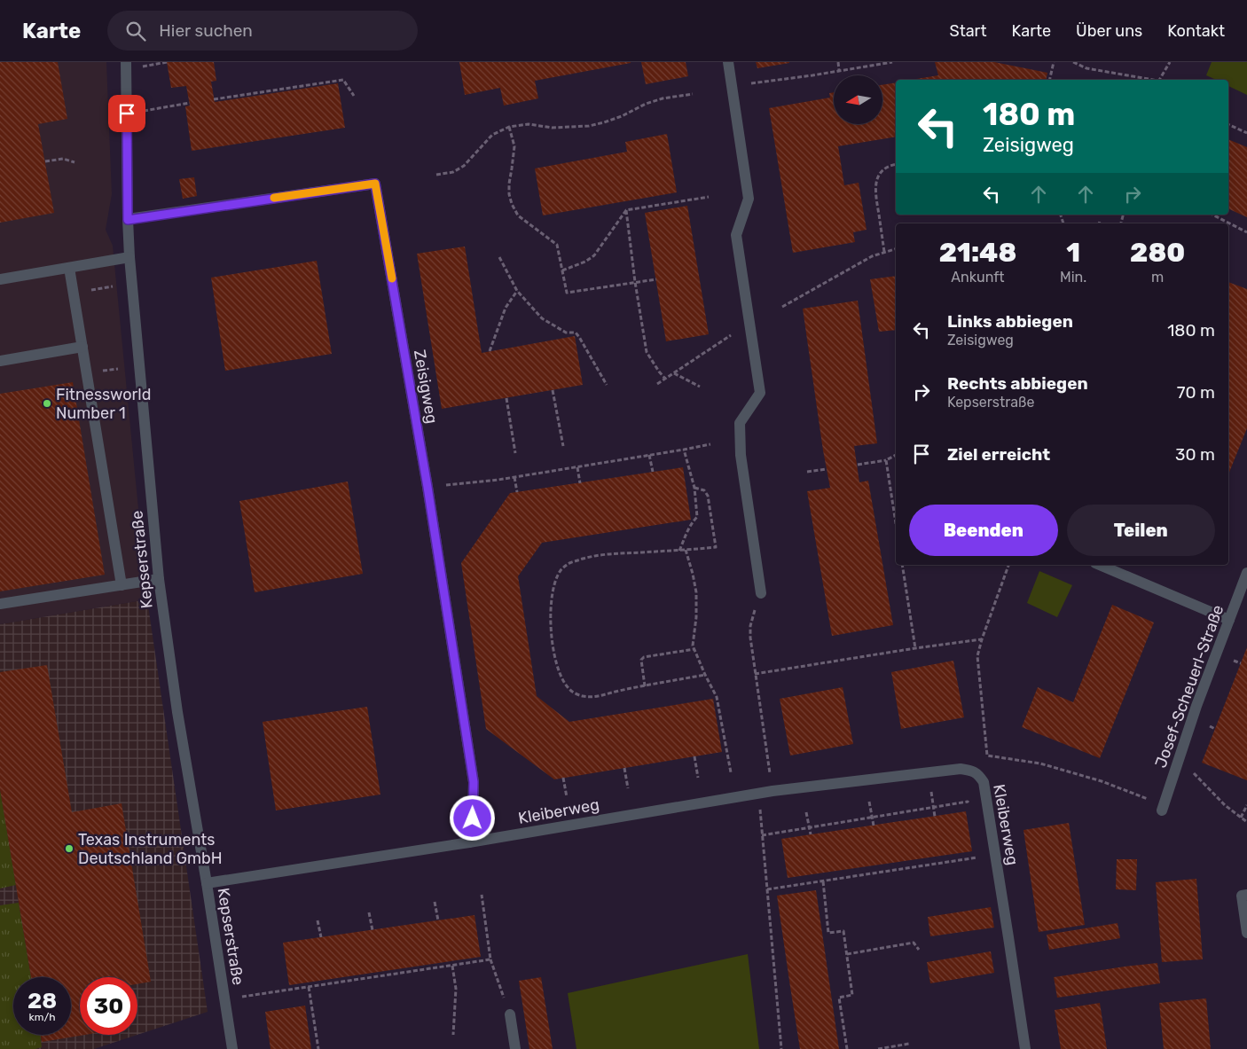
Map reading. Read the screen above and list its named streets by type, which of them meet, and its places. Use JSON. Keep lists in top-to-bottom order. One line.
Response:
{"streets":{"street":["Zeisigweg","Kepserstraße","Josef-Scheuerl-Straße","Kleiberweg"]},"crossings":[["Zeisigweg","Kepserstraße"],["Zeisigweg","Kleiberweg"],["Kepserstraße","Kleiberweg"]],"places":["Fitnessworld Number 1","Texas Instruments Deutschland GmbH"],"north":"left","page":{"header":"Karte","search":"Hier suchen","nav":["Start","Karte","Über uns","Kontakt"],"turn":["180 m","Zeisigweg"],"eta":["21:48","Ankunft","1","Min.","280","m"],"list":[{"name":"Links abbiegen","note":"Zeisigweg","value":"180 m"},{"name":"Rechts abbiegen","note":"Kepserstraße","value":"70 m"},{"name":"Ziel erreicht","value":"30 m"}],"buttons":["Beenden","Teilen"],"speed":"28 km/h","limit":"30"}}
